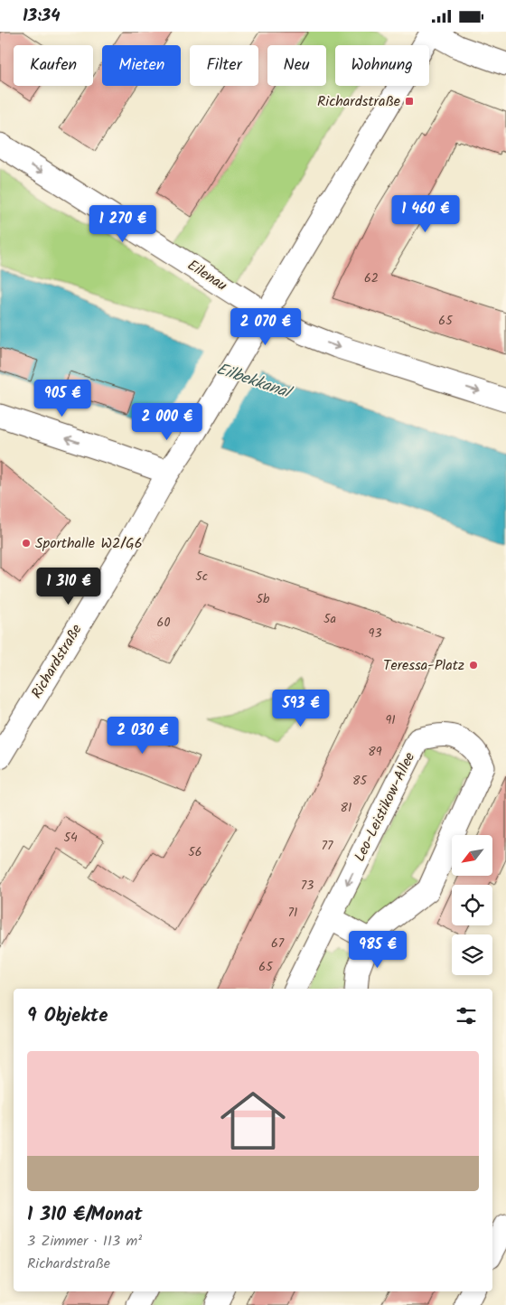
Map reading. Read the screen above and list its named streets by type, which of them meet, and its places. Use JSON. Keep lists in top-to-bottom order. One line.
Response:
{"streets":{"street":["Eilenau","Richardstraße","Leo-Leistikow-Allee"]},"crossings":[["Eilenau","Richardstraße"]],"one_way":["Eilenau"],"water":["Eilbekkanal"],"places":{"transit":["Richardstraße"],"other":["Sporthalle W2/G6","Teressa-Platz"]},"house_numbers":["62","65","5c","5b","5a","60","93","91","89","85","81","54","77","56","73","71","67","65"],"north":"bottom left","page":{"status":"13:34","chip":["Kaufen","Mieten","Filter","Neu","Wohnung"],"price":["1 460 €","1 270 €","2 070 €","905 €","2 000 €","1 310 €","593 €","2 030 €","985 €"],"heading":"9 Objekte","list":[{"name":"1 310 €/Monat","note":"3 Zimmer · 113 m² · Richardstraße"}]}}
